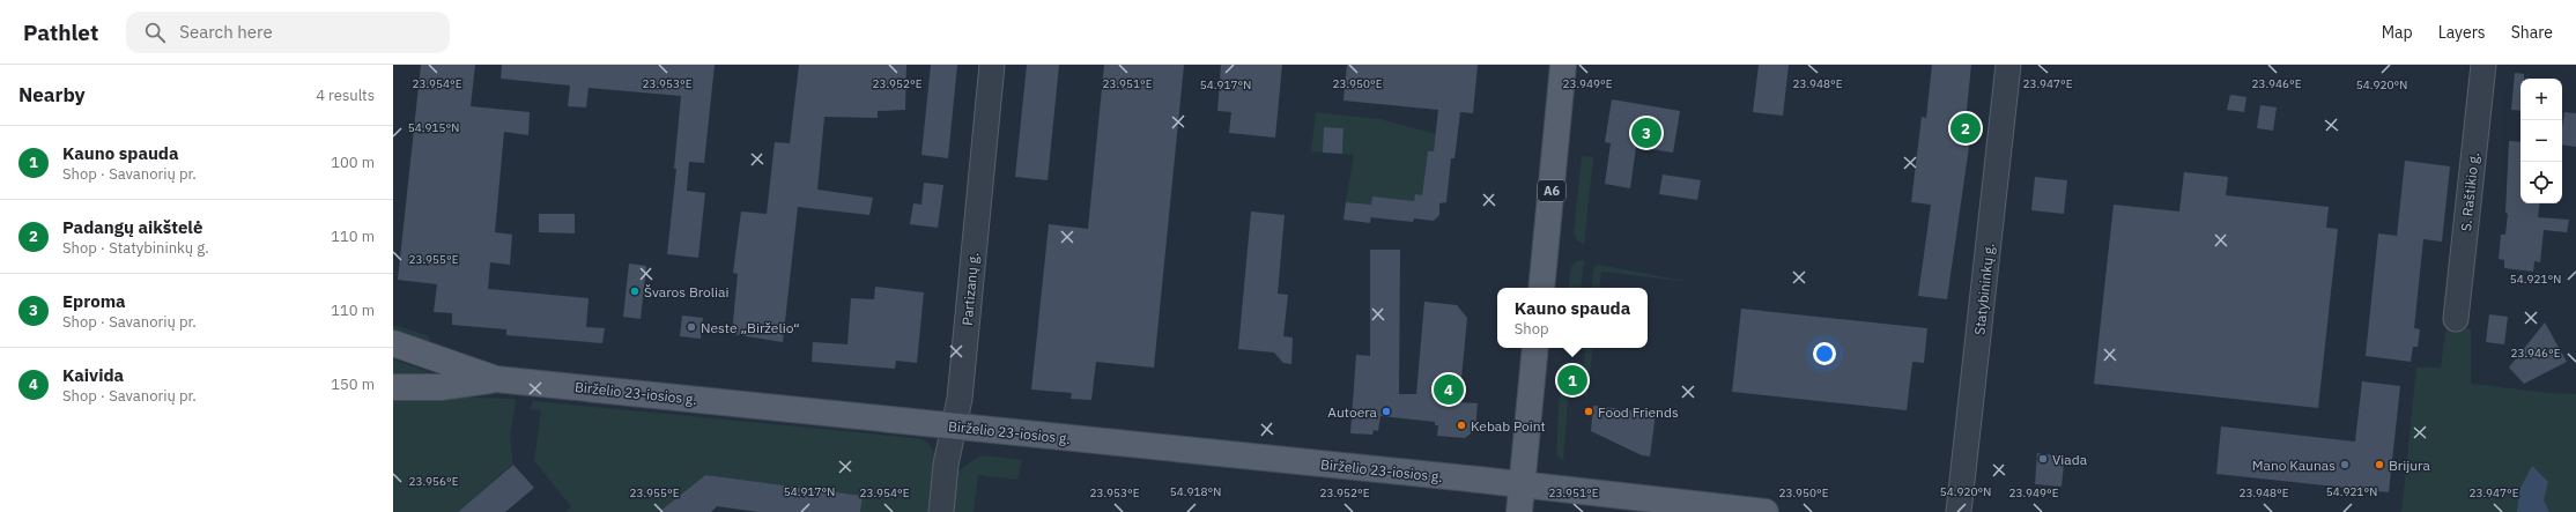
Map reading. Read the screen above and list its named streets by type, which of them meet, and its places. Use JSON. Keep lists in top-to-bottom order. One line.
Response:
{"streets":{"main road":["A6","Birželio 23-iosios g."],"street":["S. Raštikio g.","Partizanų g.","Statybininkų g."]},"crossings":[["Partizanų g.","Birželio 23-iosios g."]],"places":["Švaros Broliai","Neste „Birželio“","Autoera","Food Friends","Kebab Point","Viada","Mano Kaunas","Brijura"],"page":{"header":"Pathlet","search":"Search here","nav":["Map","Layers","Share"],"heading":["Nearby","4 results"],"map_buttons":["+","−"],"pins":["2","3","1","4"],"list":[{"mark":"1","name":"Kauno spauda","note":"Shop · Savanorių pr.","value":"100 m"},{"mark":"2","name":"Padangų aikštelė","note":"Shop · Statybininkų g.","value":"110 m"},{"mark":"3","name":"Eproma","note":"Shop · Savanorių pr.","value":"110 m"},{"mark":"4","name":"Kaivida","note":"Shop · Savanorių pr.","value":"150 m"}],"popup":["Kauno spauda","Shop"]},"coordinates":["23.954°E","23.953°E","23.952°E","23.951°E","23.949°E","23.948°E","23.947°E","23.950°E","23.946°E","54.917°N","54.920°N","54.915°N","23.955°E","54.921°N","23.956°E","54.918°N"]}
